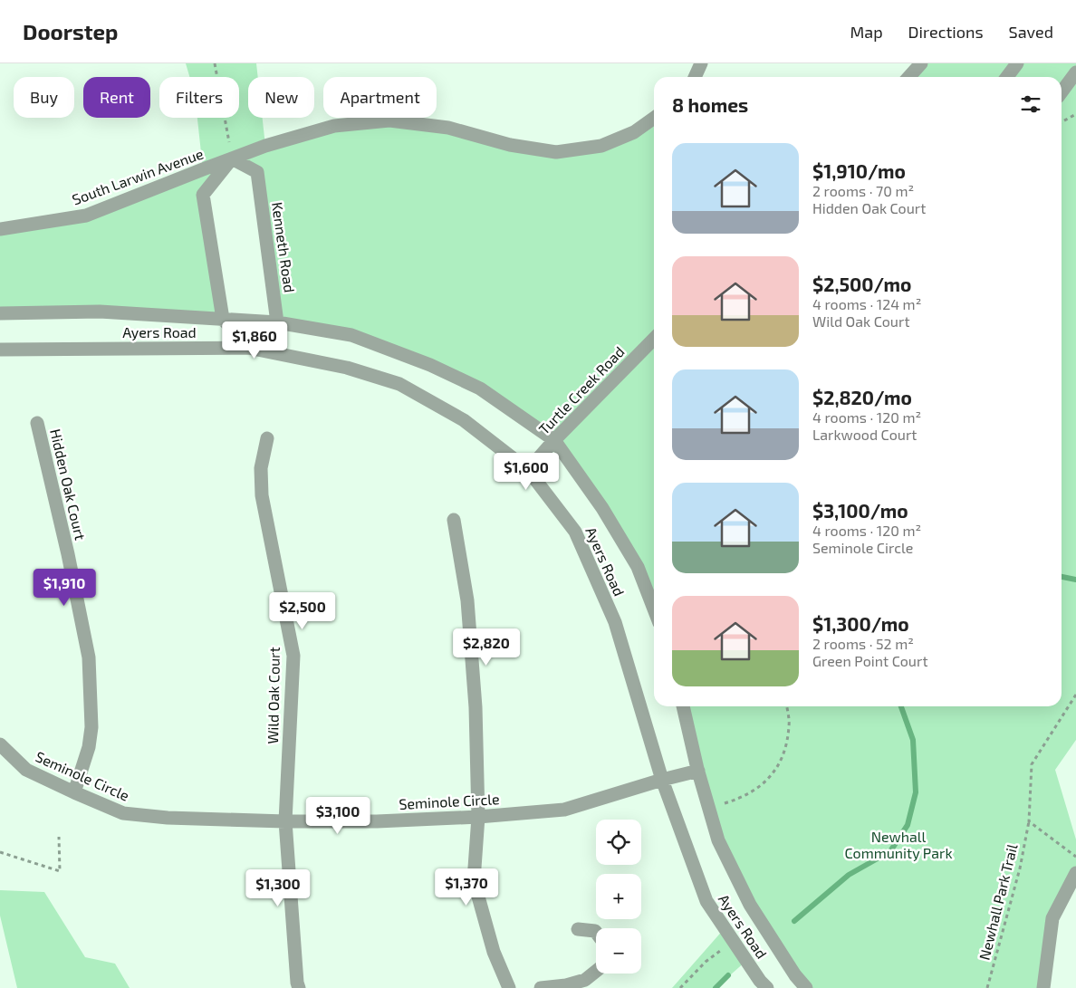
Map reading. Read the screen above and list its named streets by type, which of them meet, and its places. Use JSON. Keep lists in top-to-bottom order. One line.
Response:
{"streets":{"street":["South Larwin Avenue","Kenneth Road","Ayers Road","Turtle Creek Road","Hidden Oak Court","Wild Oak Court","Seminole Circle"],"path":["Newhall Park Trail"]},"crossings":[["South Larwin Avenue","Kenneth Road"],["Kenneth Road","Ayers Road"],["Ayers Road","Turtle Creek Road"],["Ayers Road","Seminole Circle"],["Hidden Oak Court","Seminole Circle"],["Wild Oak Court","Seminole Circle"]],"parks":["Newhall Community Park"],"page":{"header":"Doorstep","nav":["Map","Directions","Saved"],"chip":["Buy","Rent","Filters","New","Apartment"],"heading":"8 homes","list":[{"name":"$1,910/mo","note":"2 rooms · 70 m² · Hidden Oak Court"},{"name":"$2,500/mo","note":"4 rooms · 124 m² · Wild Oak Court"},{"name":"$2,820/mo","note":"4 rooms · 120 m² · Larkwood Court"},{"name":"$3,100/mo","note":"4 rooms · 120 m² · Seminole Circle"},{"name":"$1,300/mo","note":"2 rooms · 52 m² · Green Point Court"}],"price":["$1,860","$1,600","$1,910","$2,500","$2,820","$3,100","$1,370","$1,300"],"map_buttons":["+","−"]}}
